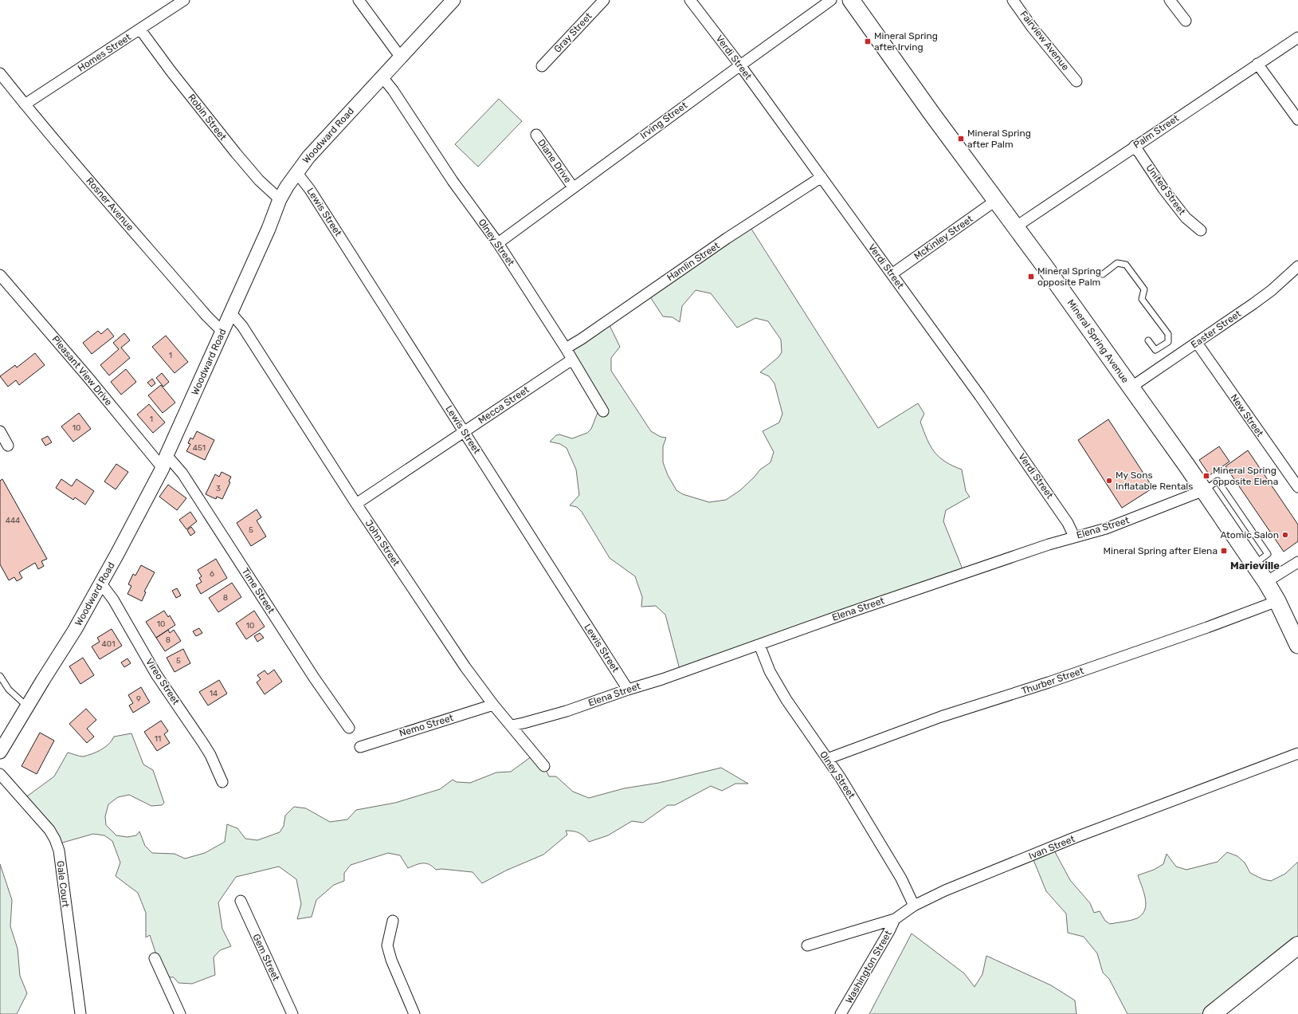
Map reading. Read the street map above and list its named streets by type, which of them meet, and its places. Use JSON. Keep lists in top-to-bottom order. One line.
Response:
{"streets":{"main road":["Mineral Spring Avenue"],"street":["Gray Street","Fairview Avenue","Homes Street","Verdi Street","Robin Street","Irving Street","Palm Street","Woodward Road","Diane Drive","United Street","Rosner Avenue","Lewis Street","McKinley Street","Olney Street","Hamlin Street","Easter Street","Pleasant View Drive","Mecca Street","New Street","Elena Street","John Street","Time Street","Thurber Street","Vireo Street","Nemo Street","Ivan Street","Gale Court","Gem Street","Washington Street"]},"crossings":[["Homes Street","Robin Street"],["Homes Street","Rosner Avenue"],["Verdi Street","Irving Street"],["Verdi Street","McKinley Street"],["Verdi Street","Hamlin Street"],["Verdi Street","Elena Street"],["Robin Street","Woodward Road"],["Irving Street","Diane Drive"],["Irving Street","Olney Street"],["Palm Street","United Street"],["Palm Street","Mineral Spring Avenue"],["Woodward Road","Rosner Avenue"],["Woodward Road","Lewis Street"],["Woodward Road","Olney Street"],["Woodward Road","Pleasant View Drive"],["Woodward Road","John Street"],["Woodward Road","Time Street"],["Woodward Road","Vireo Street"],["Lewis Street","Mecca Street"],["Lewis Street","Elena Street"],["McKinley Street","Mineral Spring Avenue"],["Olney Street","Hamlin Street"],["Olney Street","Mecca Street"],["Olney Street","Elena Street"],["Olney Street","Thurber Street"],["Olney Street","Ivan Street"],["Easter Street","Mineral Spring Avenue"],["Easter Street","New Street"],["Mineral Spring Avenue","Elena Street"],["Mineral Spring Avenue","Thurber Street"],["Pleasant View Drive","Time Street"],["Mecca Street","John Street"],["Elena Street","John Street"],["John Street","Nemo Street"],["Ivan Street","Washington Street"]],"districts":["Marieville"],"places":{"transit":["Mineral Spring after Irving","Mineral Spring after Palm","Mineral Spring opposite Palm","Mineral Spring opposite Elena","Mineral Spring after Elena"],"other":["My Sons Inflatable Rentals","Atomic Salon"]},"house_numbers":["1","1","10","451","3","444","5","6","8","10","10","8","401","5","14","9","11"]}
